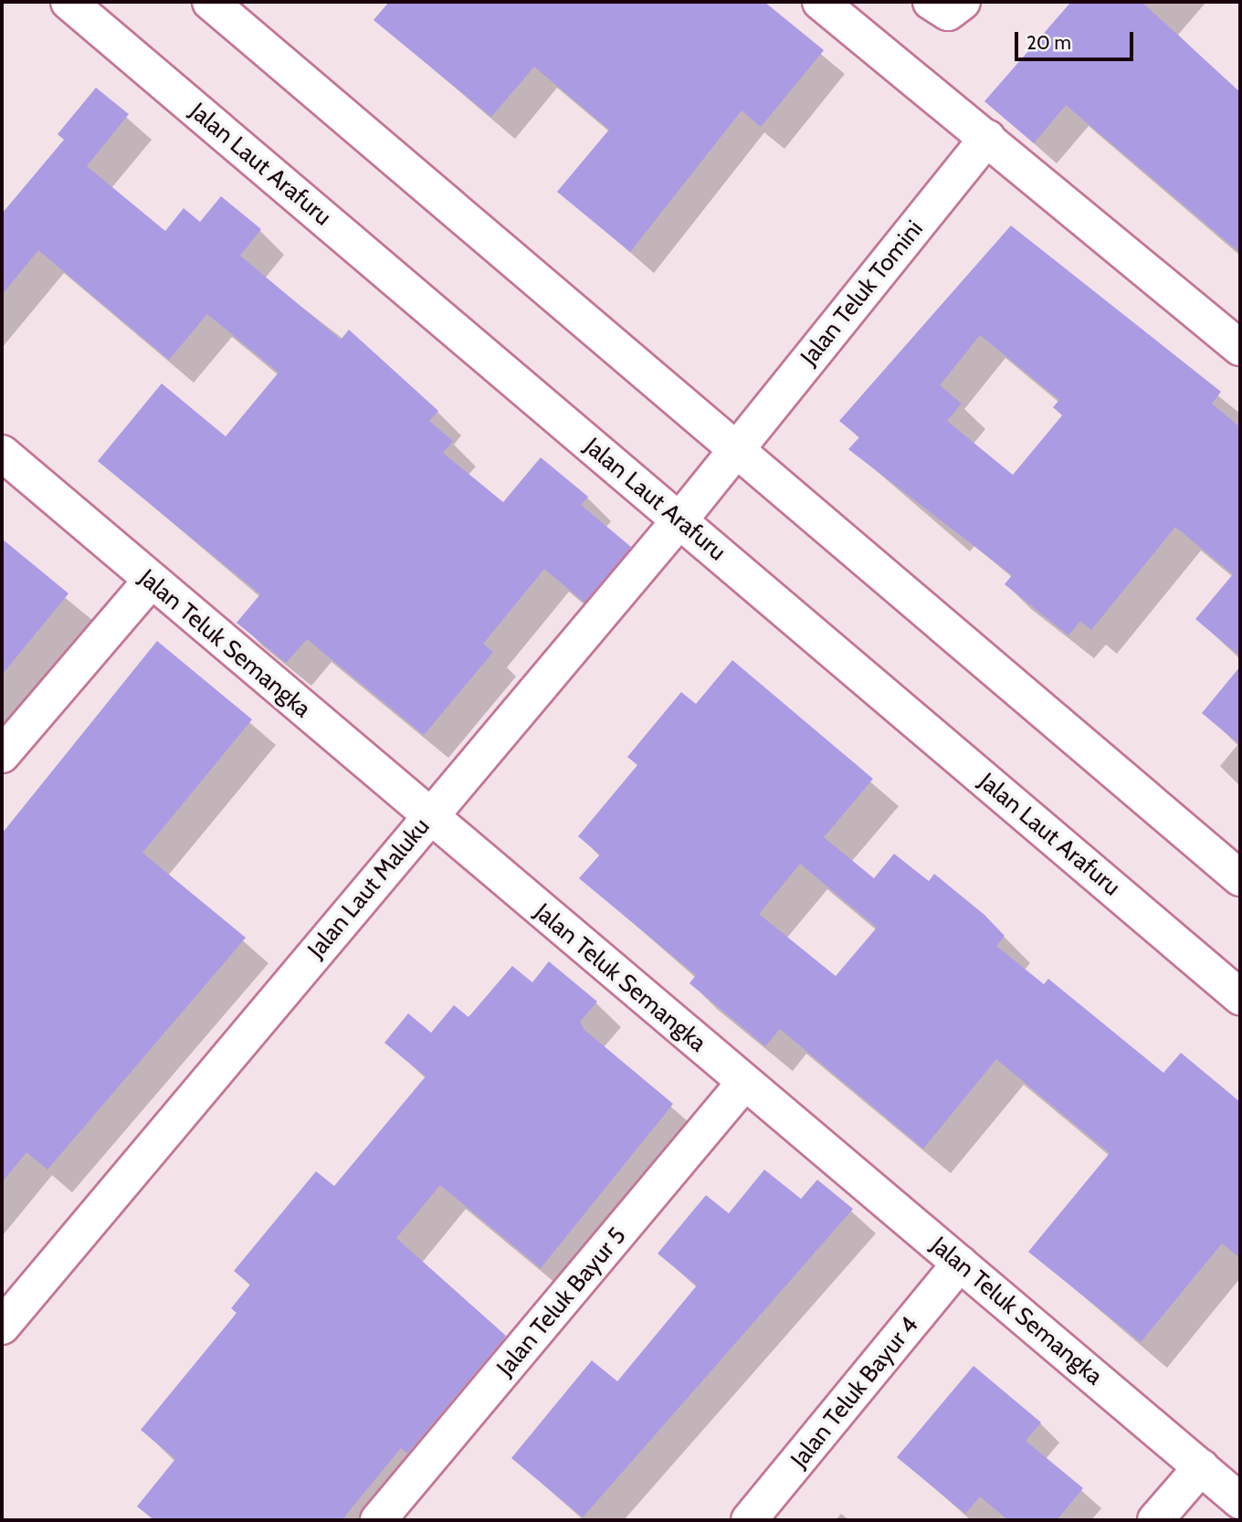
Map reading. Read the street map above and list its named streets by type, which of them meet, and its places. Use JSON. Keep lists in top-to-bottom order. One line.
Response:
{"streets":{"street":["Jalan Laut Arafuru","Jalan Teluk Tomini","Jalan Teluk Semangka","Jalan Laut Maluku","Jalan Teluk Bayur 5","Jalan Teluk Bayur 4"]},"crossings":[["Jalan Laut Arafuru","Jalan Laut Maluku"],["Jalan Teluk Tomini","Jalan Laut Maluku"],["Jalan Teluk Semangka","Jalan Laut Maluku"],["Jalan Teluk Semangka","Jalan Teluk Bayur 5"],["Jalan Teluk Semangka","Jalan Teluk Bayur 4"]],"scale_bar":"20 m"}
